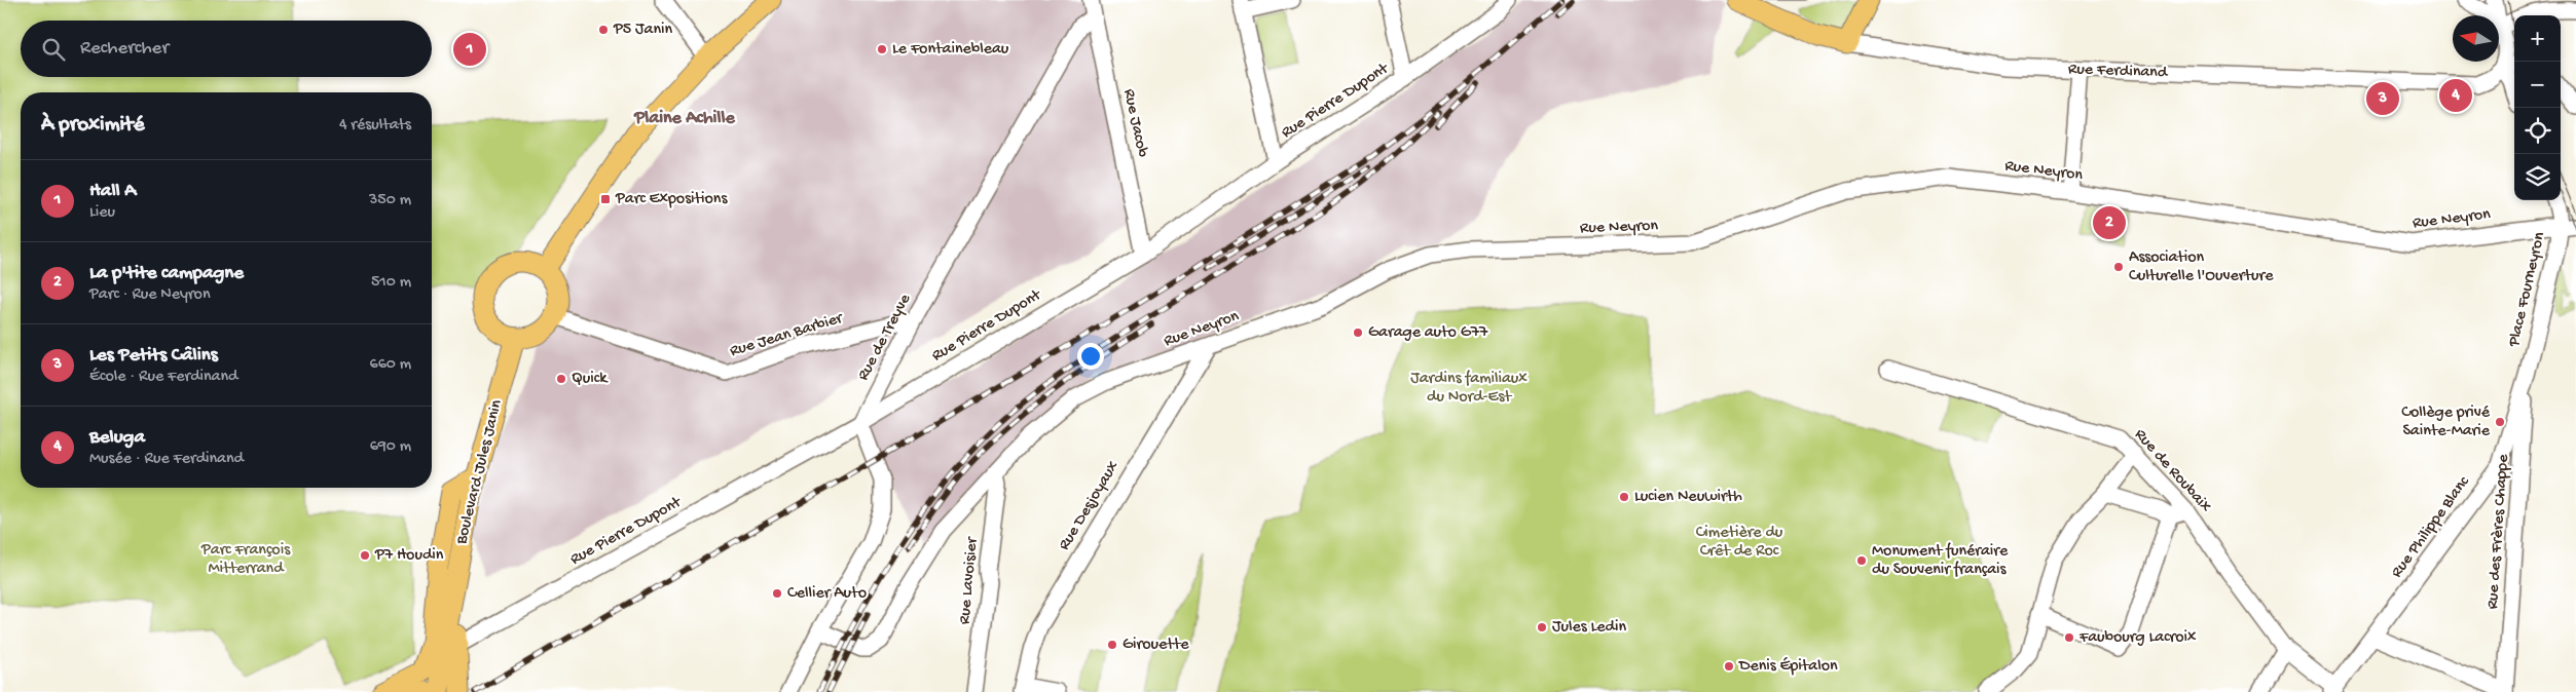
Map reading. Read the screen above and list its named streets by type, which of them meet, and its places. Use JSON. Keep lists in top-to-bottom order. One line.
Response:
{"streets":{"main road":["Rue Ferdinand","Boulevard Jules Janin"],"street":["Rue Pierre Dupont","Rue Jacob","Rue Neyron","Place Fourneyron","Rue Jean Barbier","Rue de Treyve","Rue de Roubaix","Rue Desjoyaux","Rue Philippe Blanc","Rue des Frères Chappe","Rue Lavoisier"]},"crossings":[["Rue Pierre Dupont","Rue Jacob"],["Rue Pierre Dupont","Rue de Treyve"],["Rue Pierre Dupont","Boulevard Jules Janin"],["Rue Jacob","Rue de Treyve"],["Rue Neyron","Place Fourneyron"],["Rue Neyron","Rue Desjoyaux"],["Rue Neyron","Rue Lavoisier"],["Place Fourneyron","Rue Philippe Blanc"],["Place Fourneyron","Rue des Frères Chappe"],["Rue Jean Barbier","Rue de Treyve"],["Rue Jean Barbier","Boulevard Jules Janin"],["Rue de Roubaix","Rue Philippe Blanc"],["Rue Philippe Blanc","Rue des Frères Chappe"]],"districts":["Plaine Achille"],"parks":["Jardins familiaux du Nord-Est","Cimetière du Crêt de Roc","Parc François Mitterrand"],"places":{"other":["P5 Janin","Le Fontainebleau","Association Culturelle l'Ouverture","Garage auto G77","Quick","Collège privé Sainte-Marie","Lucien Neuwirth","P7 Houdin","Monument funéraire du Souvenir français","Cellier Auto","Jules Ledin","Faubourg Lacroix","Girouette","Denis Épitalon"],"transit":["Parc Expositions"]},"north":"left","page":{"map_buttons":["+","−"],"search":"Rechercher","pins":["1","4","3","2"],"heading":["À proximité","4 résultats"],"list":[{"mark":"1","name":"Hall A","note":"Lieu","value":"350 m"},{"mark":"2","name":"La p'tite campagne","note":"Parc · Rue Neyron","value":"510 m"},{"mark":"3","name":"Les Petits Câlins","note":"École · Rue Ferdinand","value":"660 m"},{"mark":"4","name":"Beluga","note":"Musée · Rue Ferdinand","value":"690 m"}]}}
